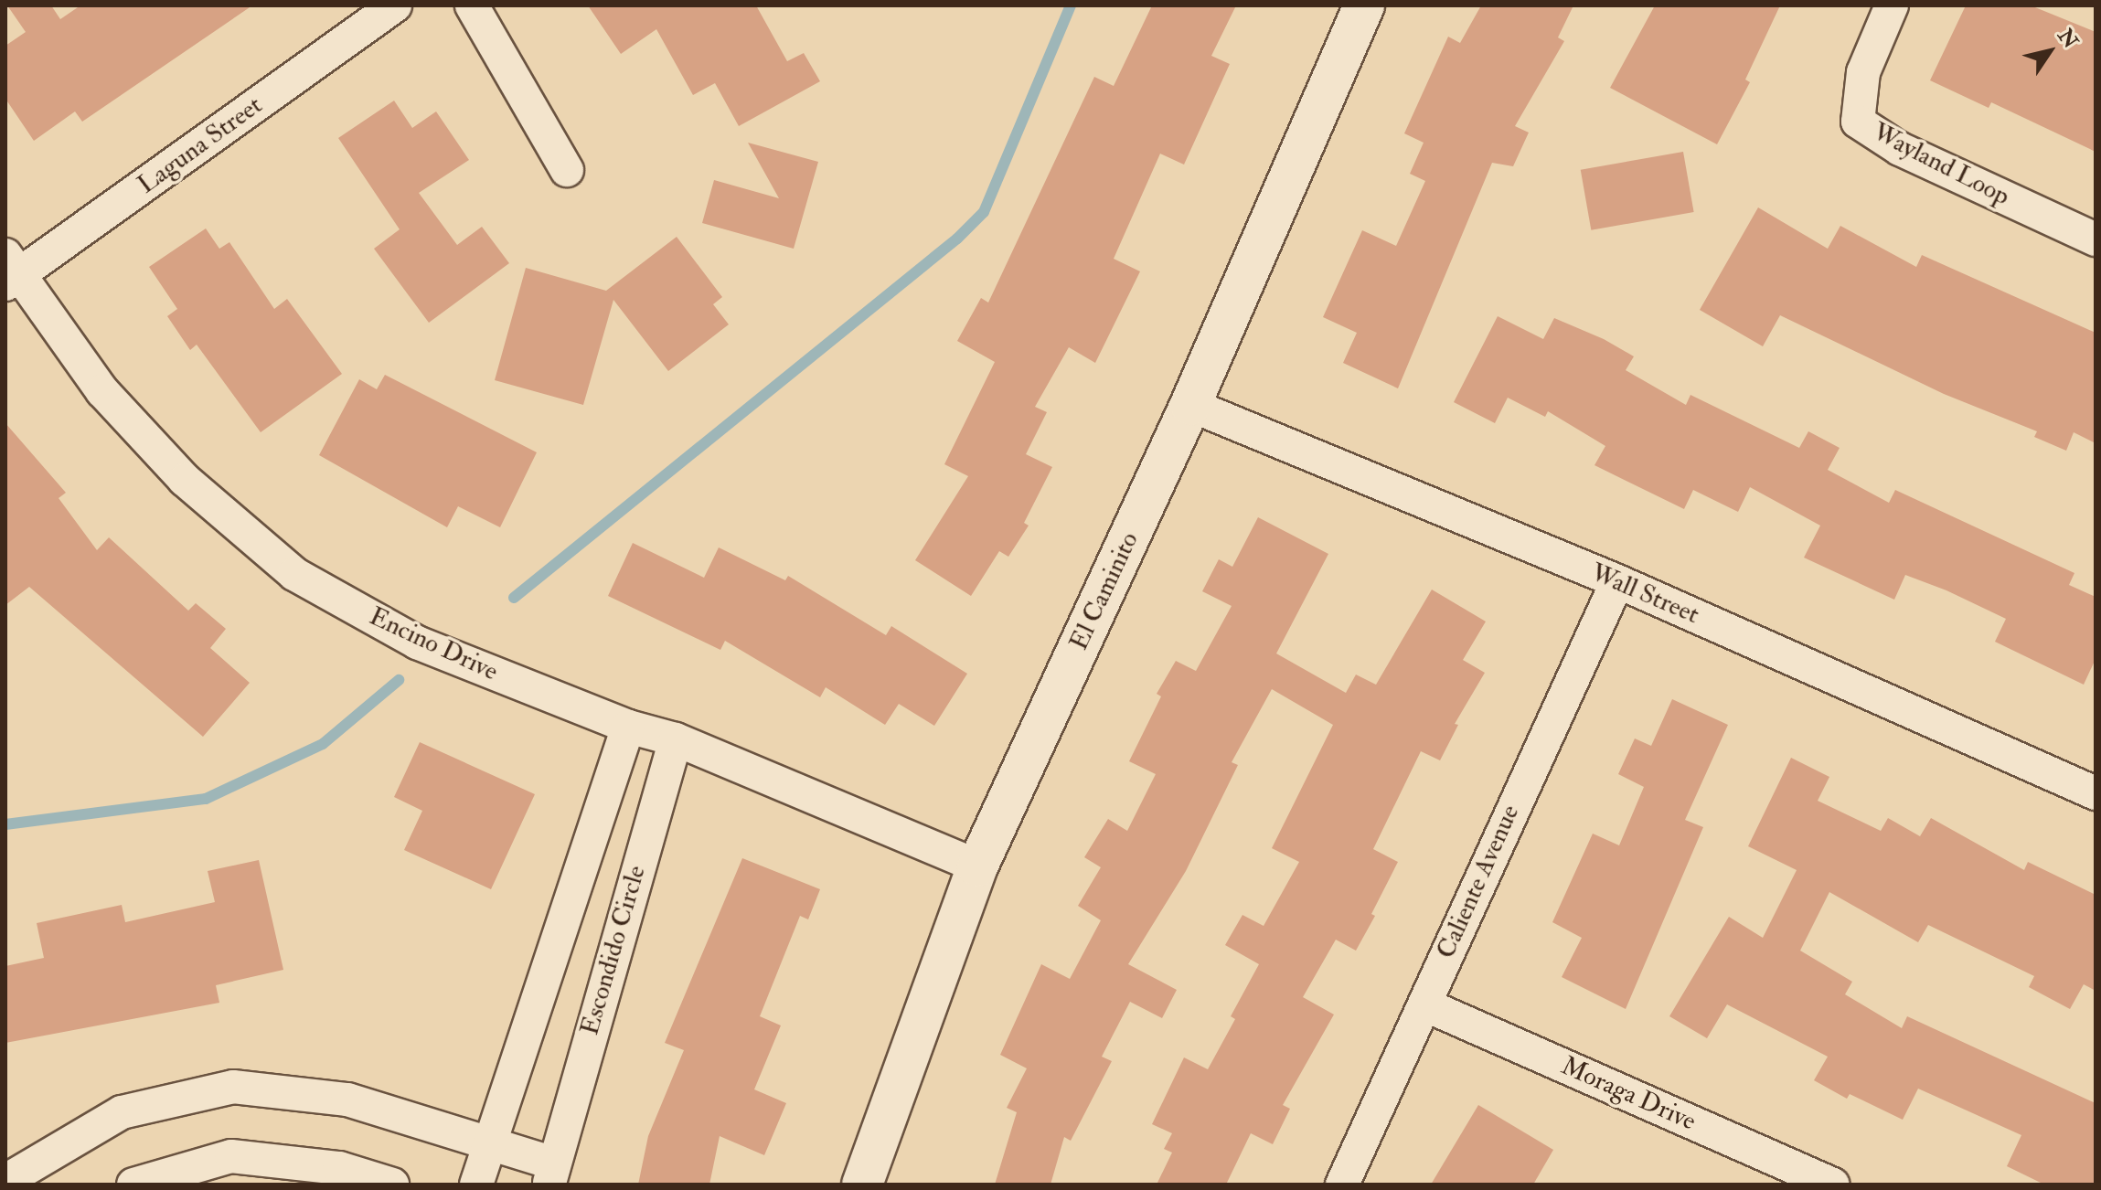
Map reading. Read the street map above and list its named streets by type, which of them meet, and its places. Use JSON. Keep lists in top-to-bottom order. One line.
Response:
{"streets":{"street":["Laguna Street","Wayland Loop","El Caminito","Wall Street","Encino Drive","Caliente Avenue","Escondido Circle","Moraga Drive"]},"crossings":[["Laguna Street","Encino Drive"],["El Caminito","Wall Street"],["El Caminito","Encino Drive"],["Wall Street","Caliente Avenue"],["Encino Drive","Escondido Circle"],["Caliente Avenue","Moraga Drive"]],"north":"top right"}
